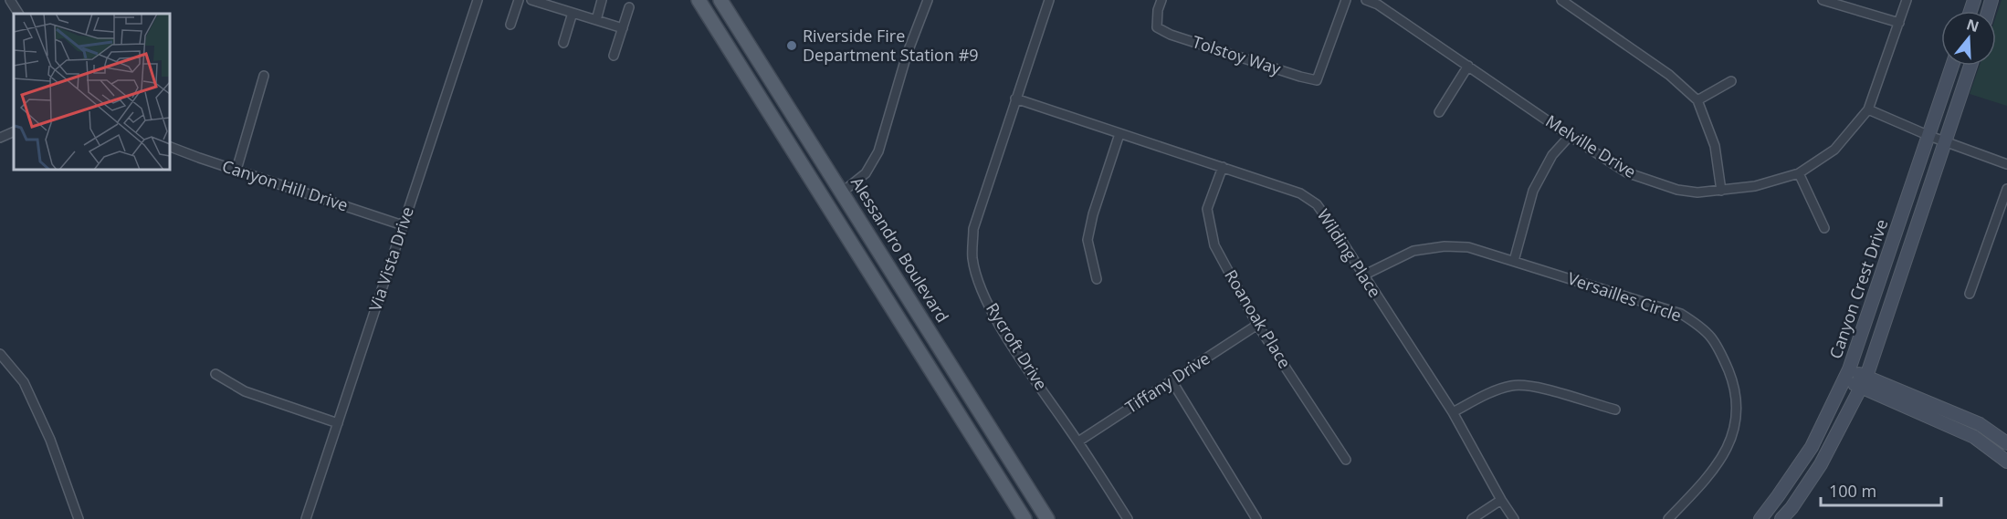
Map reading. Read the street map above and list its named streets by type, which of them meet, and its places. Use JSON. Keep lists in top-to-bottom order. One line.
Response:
{"streets":{"main road":["Alessandro Boulevard","Canyon Crest Drive"],"street":["Tolstoy Way","Melville Drive","Canyon Hill Drive","Wilding Place","Via Vista Drive","Versailles Circle","Roanoak Place","Rycroft Drive","Tiffany Drive"]},"crossings":[["Canyon Hill Drive","Via Vista Drive"],["Wilding Place","Versailles Circle"],["Wilding Place","Roanoak Place"],["Wilding Place","Rycroft Drive"],["Roanoak Place","Tiffany Drive"],["Rycroft Drive","Tiffany Drive"]],"places":["Riverside Fire Department Station #9"],"scale_bar":"100 m","north":"top"}
